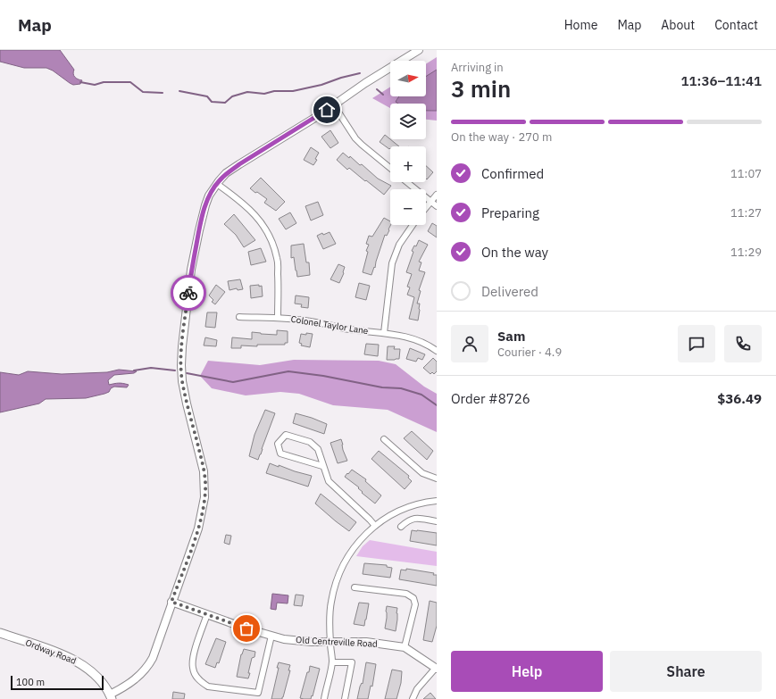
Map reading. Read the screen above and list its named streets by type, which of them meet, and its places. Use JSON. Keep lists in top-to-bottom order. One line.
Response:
{"streets":{"main road":["Ordway Road"],"street":["Colonel Taylor Lane","Old Centreville Road"]},"scale_bar":"100 m","north":"right","page":{"header":"Map","nav":["Home","Map","About","Contact"],"heading":["3 min","Arriving in","11:36–11:41"],"panel":["Sam","Courier · 4.9","Order #8726","$36.49"],"map_buttons":["+","−"],"bar":"On the way · 270 m","list":[["Confirmed","11:07"],["Preparing","11:27"],["On the way","11:29"],"Delivered"],"buttons":["Help","Share"],"scale":"100 m"}}
